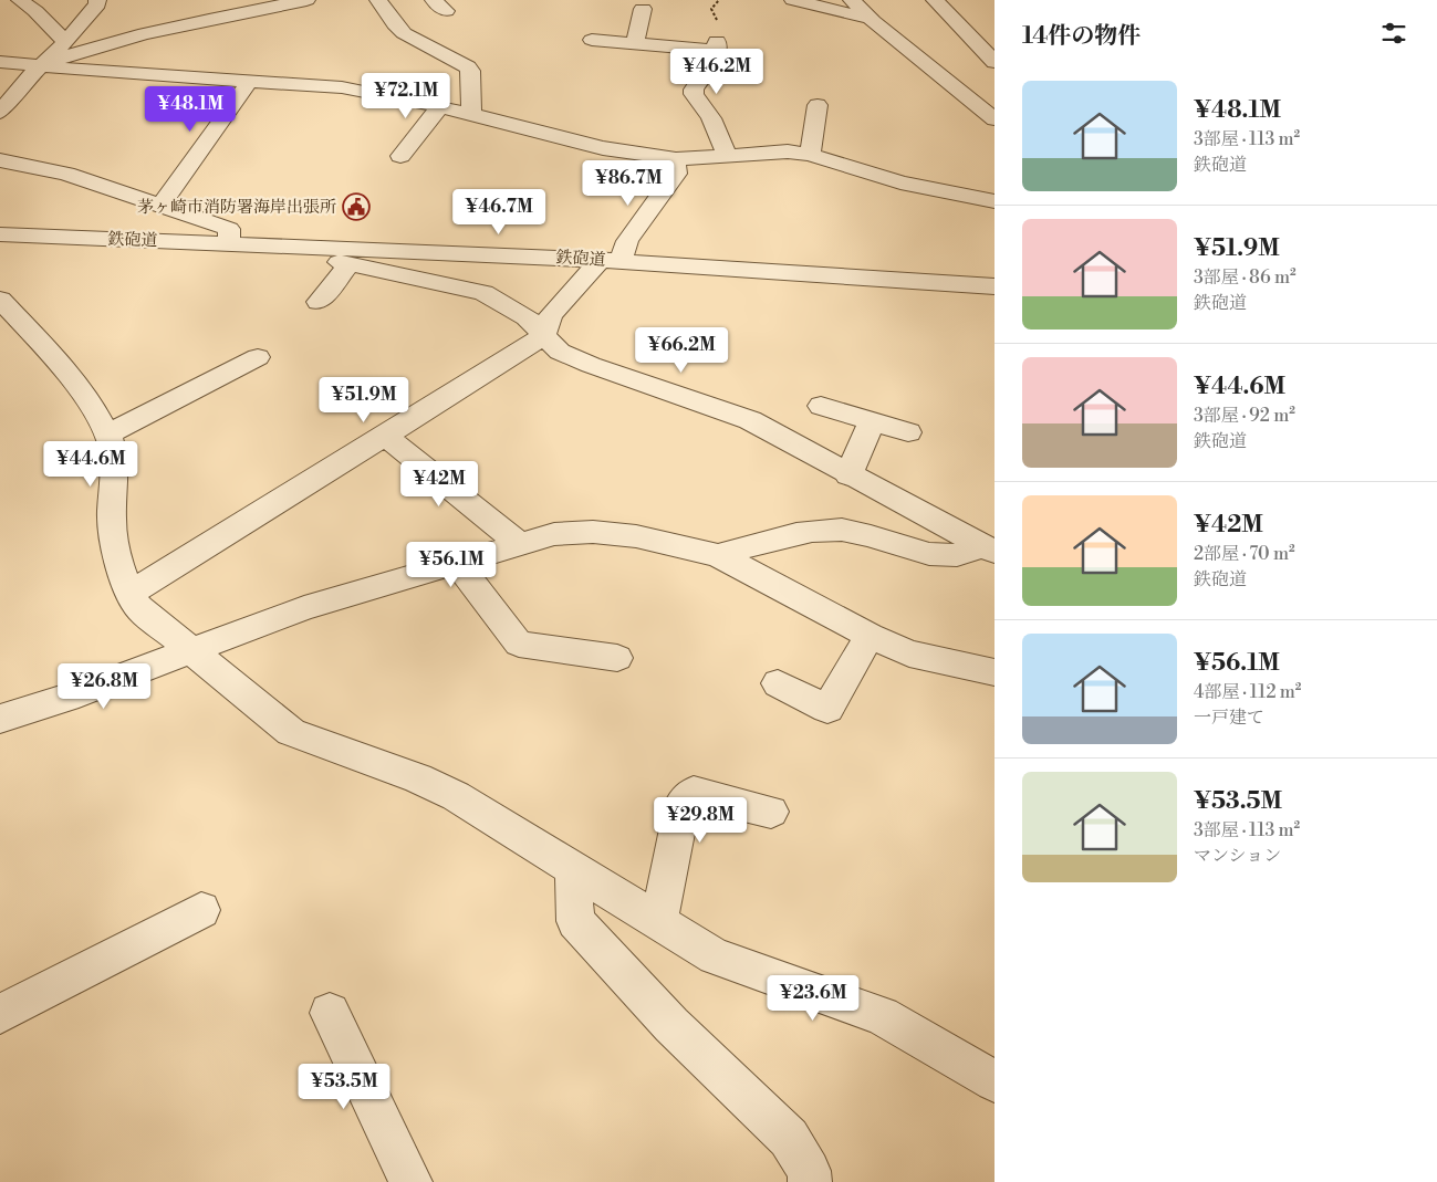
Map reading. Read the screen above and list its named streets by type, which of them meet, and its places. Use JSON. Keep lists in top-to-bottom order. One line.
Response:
{"streets":{"street":["鉄砲道"]},"places":{"public building":["茅ヶ崎市消防署海岸出張所"]},"page":{"heading":"14件の物件","price":["¥46.2M","¥72.1M","¥48.1M","¥86.7M","¥46.7M","¥66.2M","¥51.9M","¥44.6M","¥42M","¥56.1M","¥26.8M","¥29.8M","¥23.6M","¥53.5M"],"list":[{"name":"¥48.1M","note":"3部屋 · 113 m² · 鉄砲道"},{"name":"¥51.9M","note":"3部屋 · 86 m² · 鉄砲道"},{"name":"¥44.6M","note":"3部屋 · 92 m² · 鉄砲道"},{"name":"¥42M","note":"2部屋 · 70 m² · 鉄砲道"},{"name":"¥56.1M","note":"4部屋 · 112 m² · 一戸建て"},{"name":"¥53.5M","note":"3部屋 · 113 m² · マンション"}]}}
